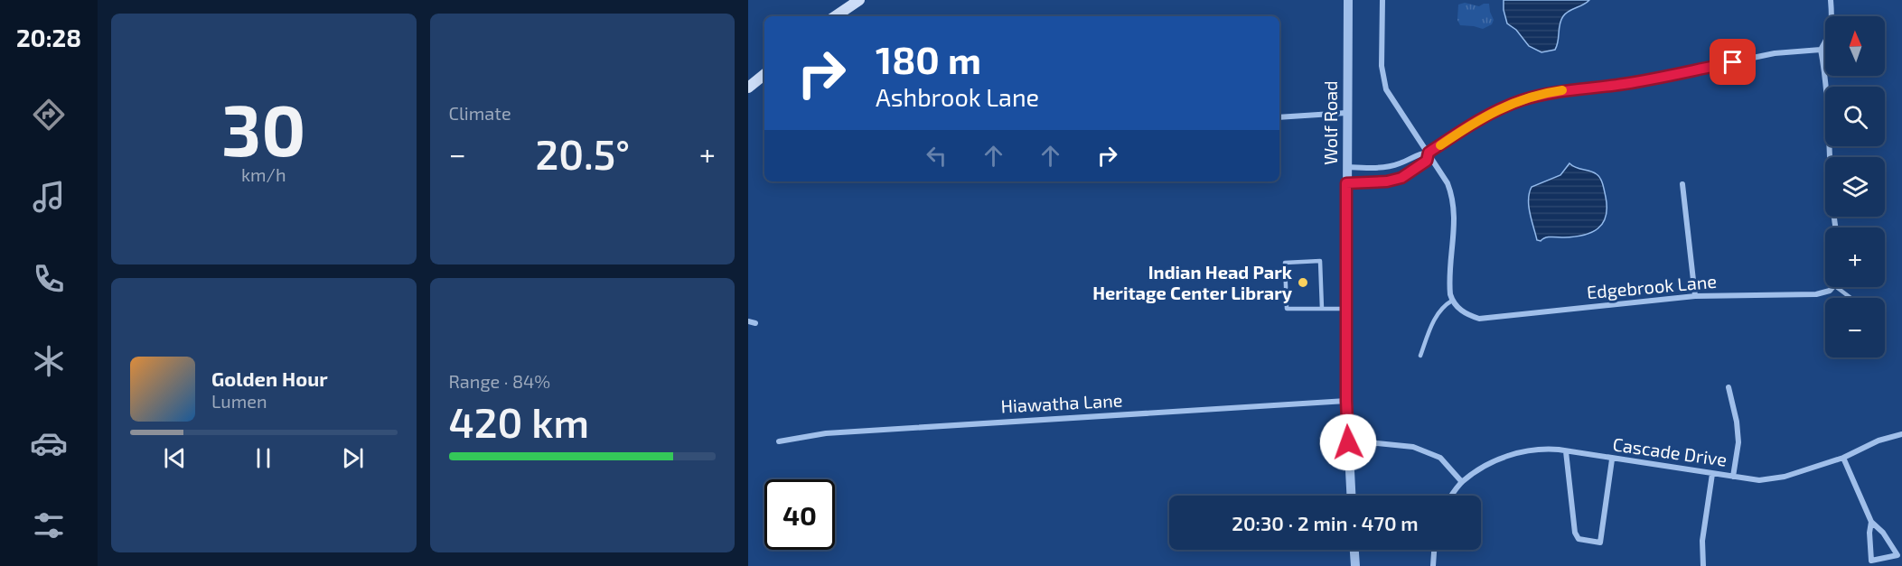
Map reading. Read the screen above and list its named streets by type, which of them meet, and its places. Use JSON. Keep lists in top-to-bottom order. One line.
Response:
{"streets":{"street":["Wolf Road","Edgebrook Lane","Hiawatha Lane","Cascade Drive"]},"crossings":[["Wolf Road","Hiawatha Lane"]],"places":["Indian Head Park Heritage Center Library"],"north":"top","page":{"tabs":"20:28","tile":[["30","km/h"],"Climate",["Range · 84%","420 km"]],"map_buttons":["+","−"],"turn":["180 m","Ashbrook Lane"],"heat":["−","20.5°","+"],"song":["Golden Hour","Lumen"],"limit":"40","trip":"20:30 · 2 min · 470 m"}}
